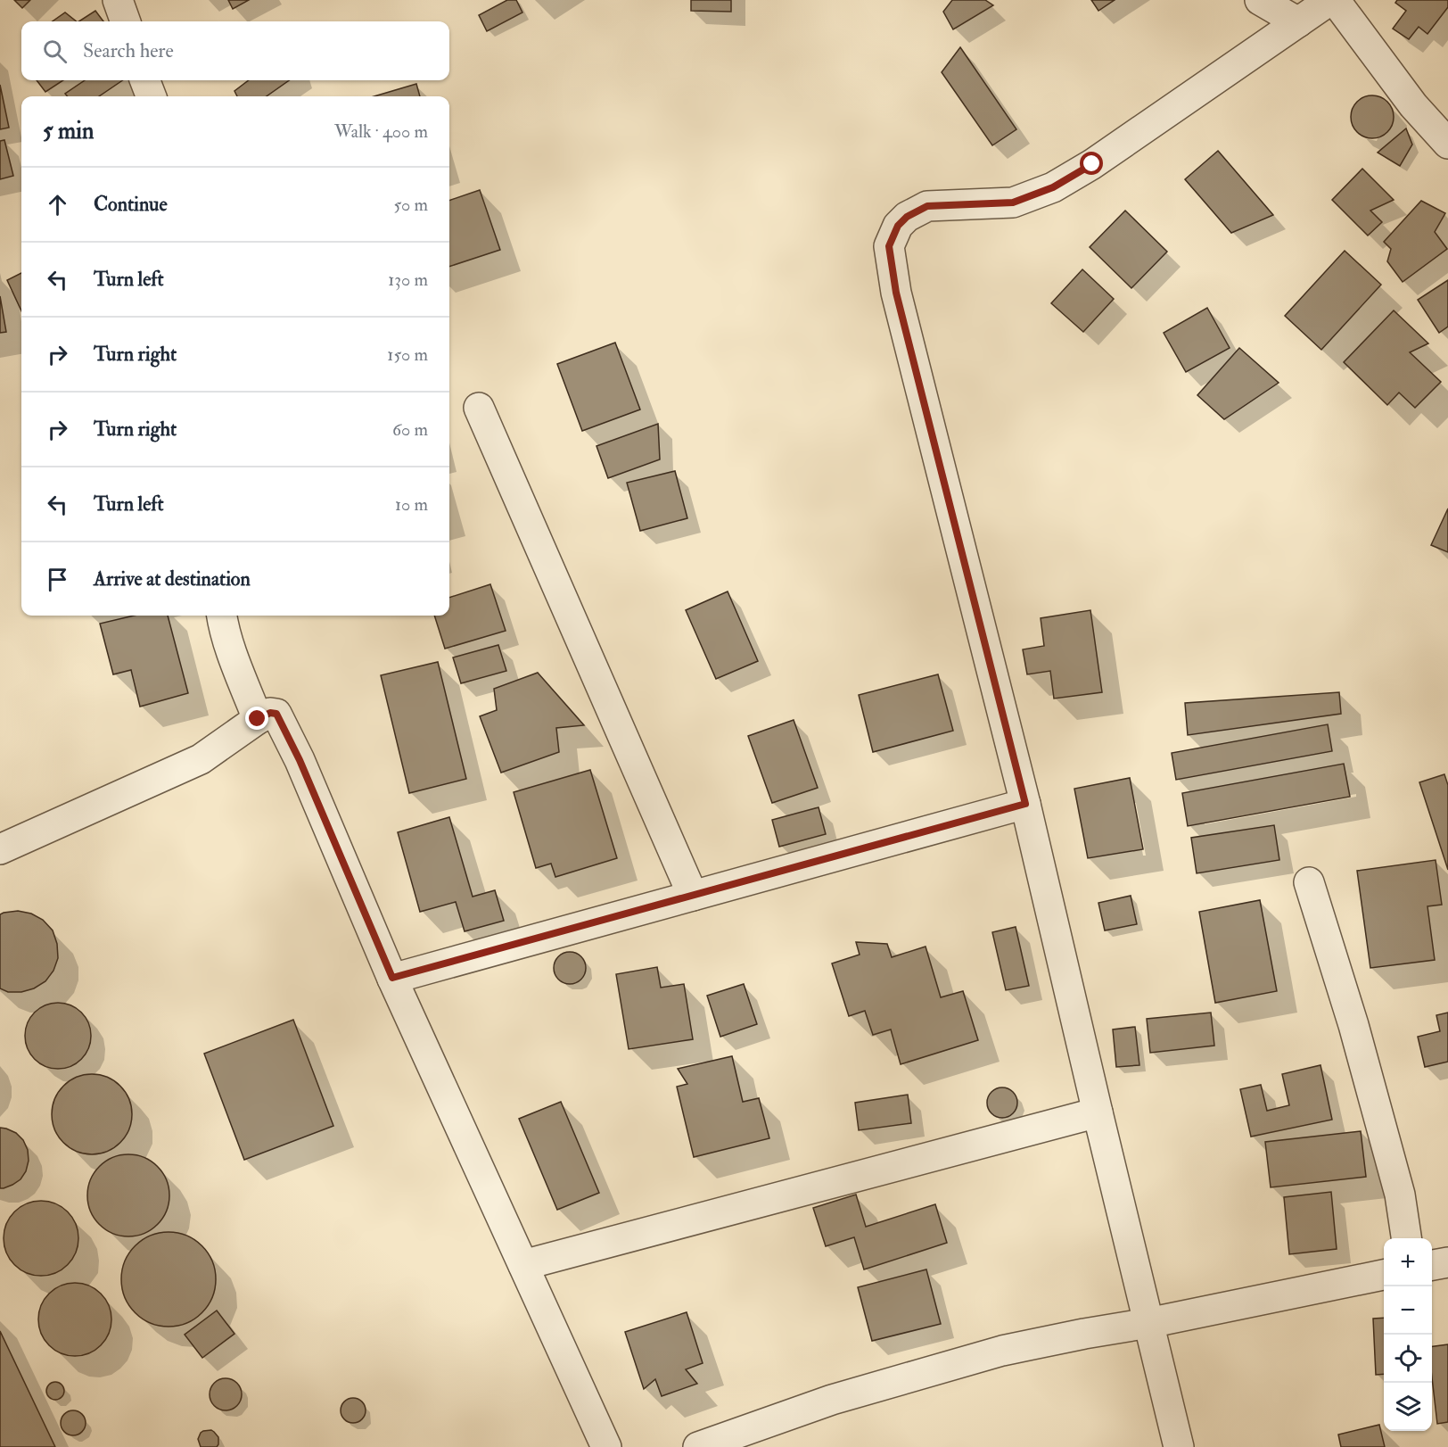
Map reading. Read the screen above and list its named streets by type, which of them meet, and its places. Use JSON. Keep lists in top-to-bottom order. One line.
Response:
{"page":{"search":"Search here","heading":["5 min","Walk · 400 m"],"list":[["Continue","50 m"],["Turn left","130 m"],["Turn right","150 m"],["Turn right","60 m"],["Turn left","10 m"],"Arrive at destination"],"map_buttons":["+","−"]}}
